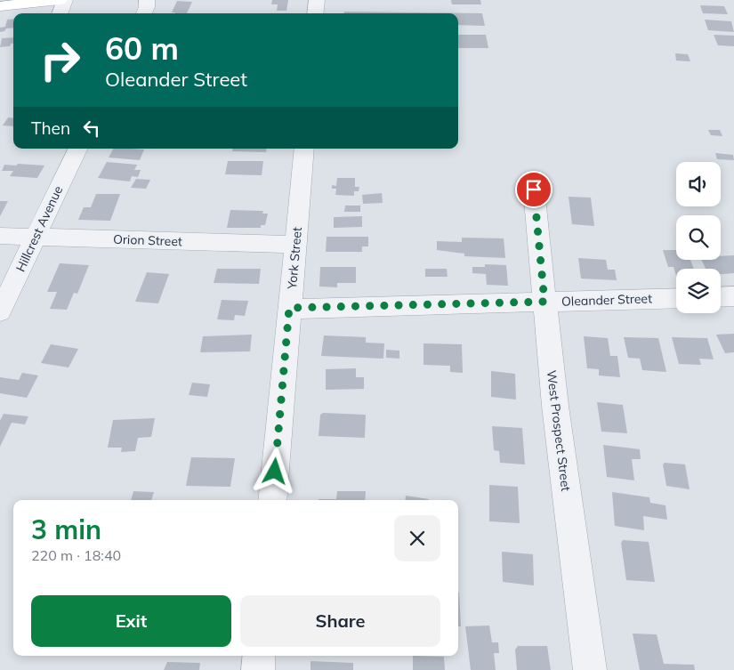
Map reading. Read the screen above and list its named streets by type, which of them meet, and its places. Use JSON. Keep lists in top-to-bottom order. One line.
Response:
{"streets":{"street":["Hillcrest Avenue","Orion Street","York Street","Oleander Street","West Prospect Street"]},"crossings":[["Hillcrest Avenue","Orion Street"],["Orion Street","York Street"],["York Street","Oleander Street"],["Oleander Street","West Prospect Street"]],"page":{"turn":["60 m","Oleander Street"],"then":"Then","heading":["3 min","220 m · 18:40"],"buttons":["Exit","Share"]}}
